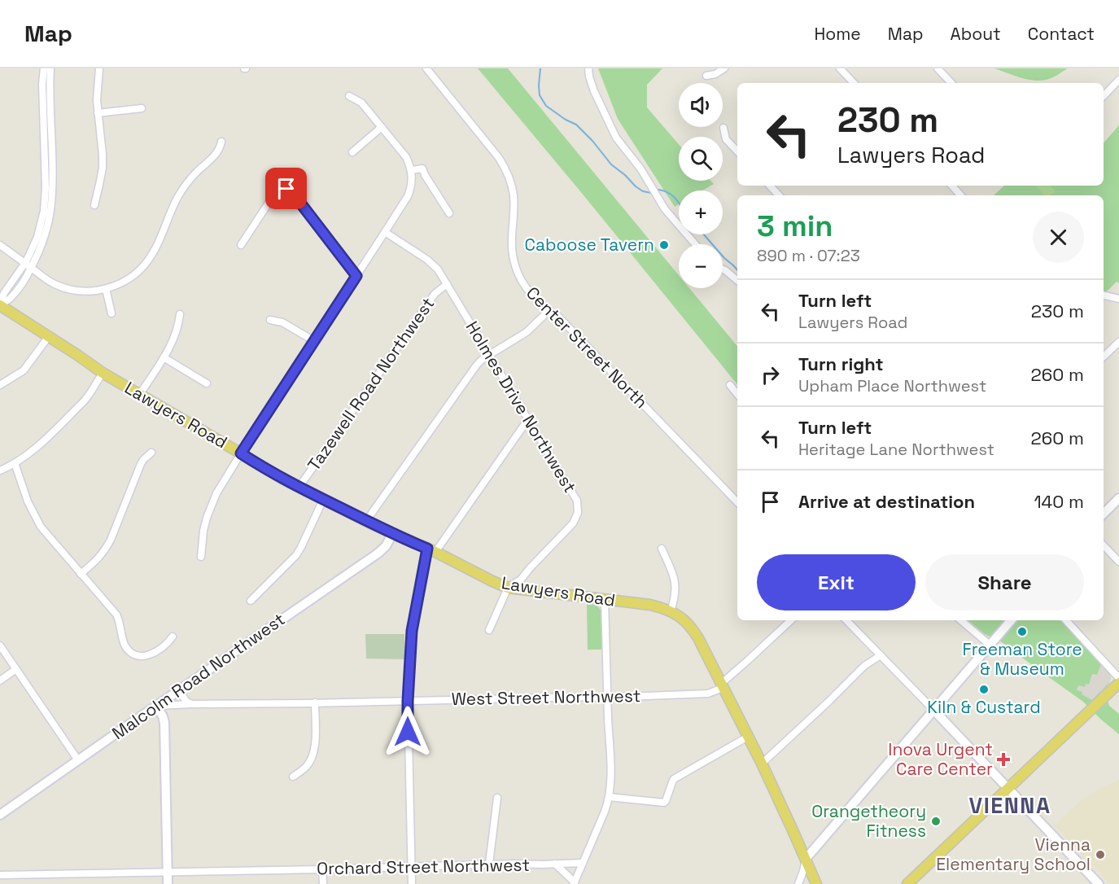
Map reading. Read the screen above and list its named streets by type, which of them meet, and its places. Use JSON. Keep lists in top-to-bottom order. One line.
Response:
{"streets":{"main road":["Lawyers Road"],"street":["Center Street North","Tazewell Road Northwest","Holmes Drive Northwest","Malcolm Road Northwest","West Street Northwest","Orchard Street Northwest"]},"crossings":[["Tazewell Road Northwest","Holmes Drive Northwest"],["Tazewell Road Northwest","Lawyers Road"],["Holmes Drive Northwest","Lawyers Road"],["Lawyers Road","Malcolm Road Northwest"],["Lawyers Road","West Street Northwest"],["Malcolm Road Northwest","West Street Northwest"]],"districts":["VIENNA"],"places":{"other":["Caboose Tavern","Freeman Store & Museum","Kiln & Custard","Orangetheory Fitness","Vienna Elementary School"],"health":["Inova Urgent Care Center"]},"page":{"header":"Map","nav":["Home","Map","About","Contact"],"map_buttons":["+","−"],"turn":["230 m","Lawyers Road"],"heading":["3 min","890 m · 07:23"],"list":[{"name":"Turn left","note":"Lawyers Road","value":"230 m"},{"name":"Turn right","note":"Upham Place Northwest","value":"260 m"},{"name":"Turn left","note":"Heritage Lane Northwest","value":"260 m"},{"name":"Arrive at destination","value":"140 m"}],"buttons":["Exit","Share"]}}
